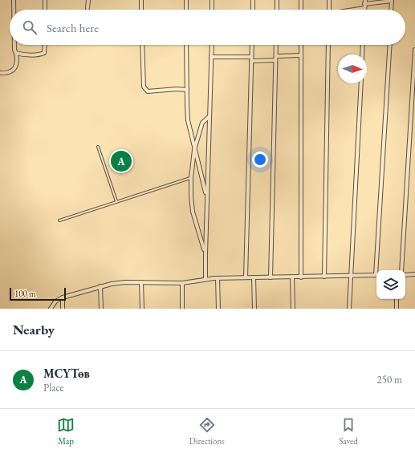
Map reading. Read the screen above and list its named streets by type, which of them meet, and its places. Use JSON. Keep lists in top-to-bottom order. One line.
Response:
{"scale_bar":"100 m","north":"right","page":{"search":"Search here","pins":"A","scale":"100 m","heading":"Nearby","list":[{"mark":"A","name":"МСҮТөв","note":"Place","value":"250 m"}],"nav":["Map","Directions","Saved"]}}
